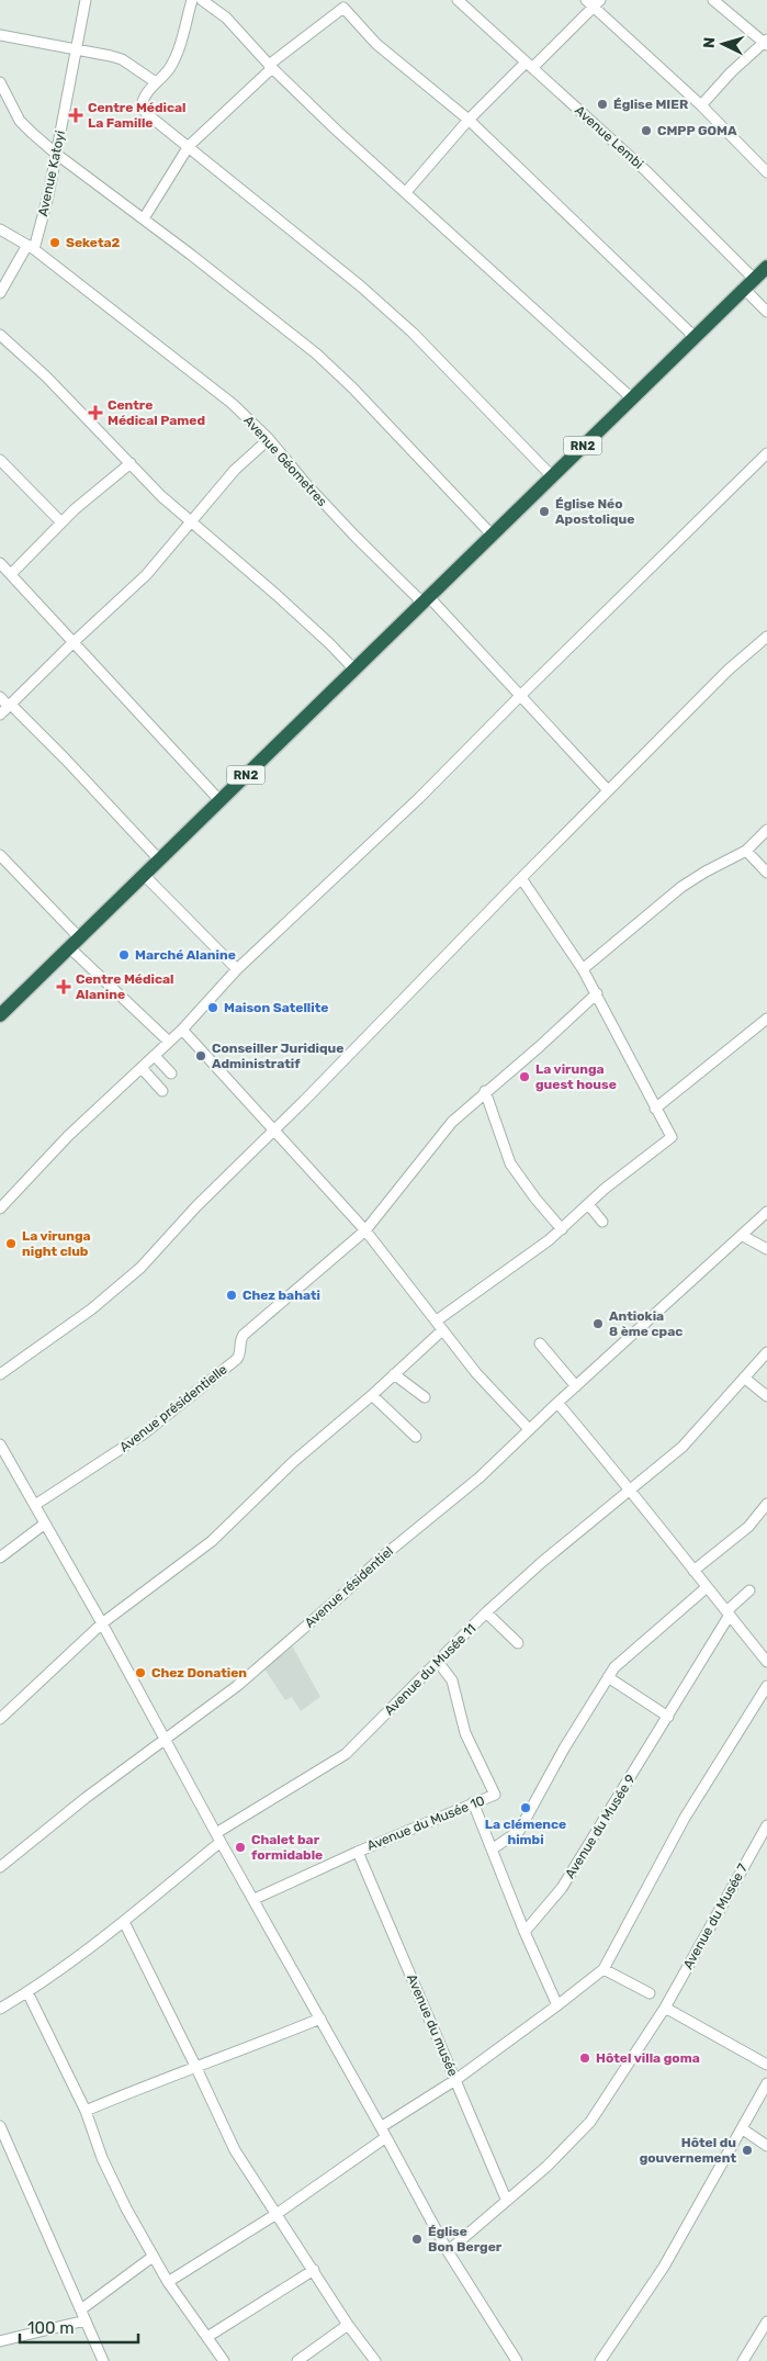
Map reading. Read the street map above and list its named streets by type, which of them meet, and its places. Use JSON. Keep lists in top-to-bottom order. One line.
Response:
{"streets":{"highway":["RN2"],"street":["Avenue Lembi","Avenue Katoyi","Avenue Géometres","Avenue présidentielle","Avenue résidentiel","Avenue du Musée 11","Avenue du Musée 10","Avenue du Musée 9","Avenue du Musée 7","Avenue du musée"]},"crossings":[["Avenue Lembi","RN2"],["Avenue Katoyi","Avenue Géometres"],["RN2","Avenue Géometres"],["Avenue du Musée 11","Avenue du Musée 10"],["Avenue du Musée 10","Avenue du musée"],["Avenue du Musée 7","Avenue du musée"]],"places":{"other":["Église MIER","CMPP GOMA","Seketa2","Église Néo Apostolique","Marché Alanine","Maison Satellite","Conseiller Juridique Administratif","La virunga guest house","La virunga night club","Chez bahati","Antiokia 8 ème cpac","Chez Donatien","La clémence himbi","Chalet bar formidable","Hôtel villa goma","Hôtel du gouvernement","Église Bon Berger"],"health":["Centre Médical La Famille","Centre Médical Pamed","Centre Médical Alanine"]},"scale_bar":"100 m","north":"left"}
